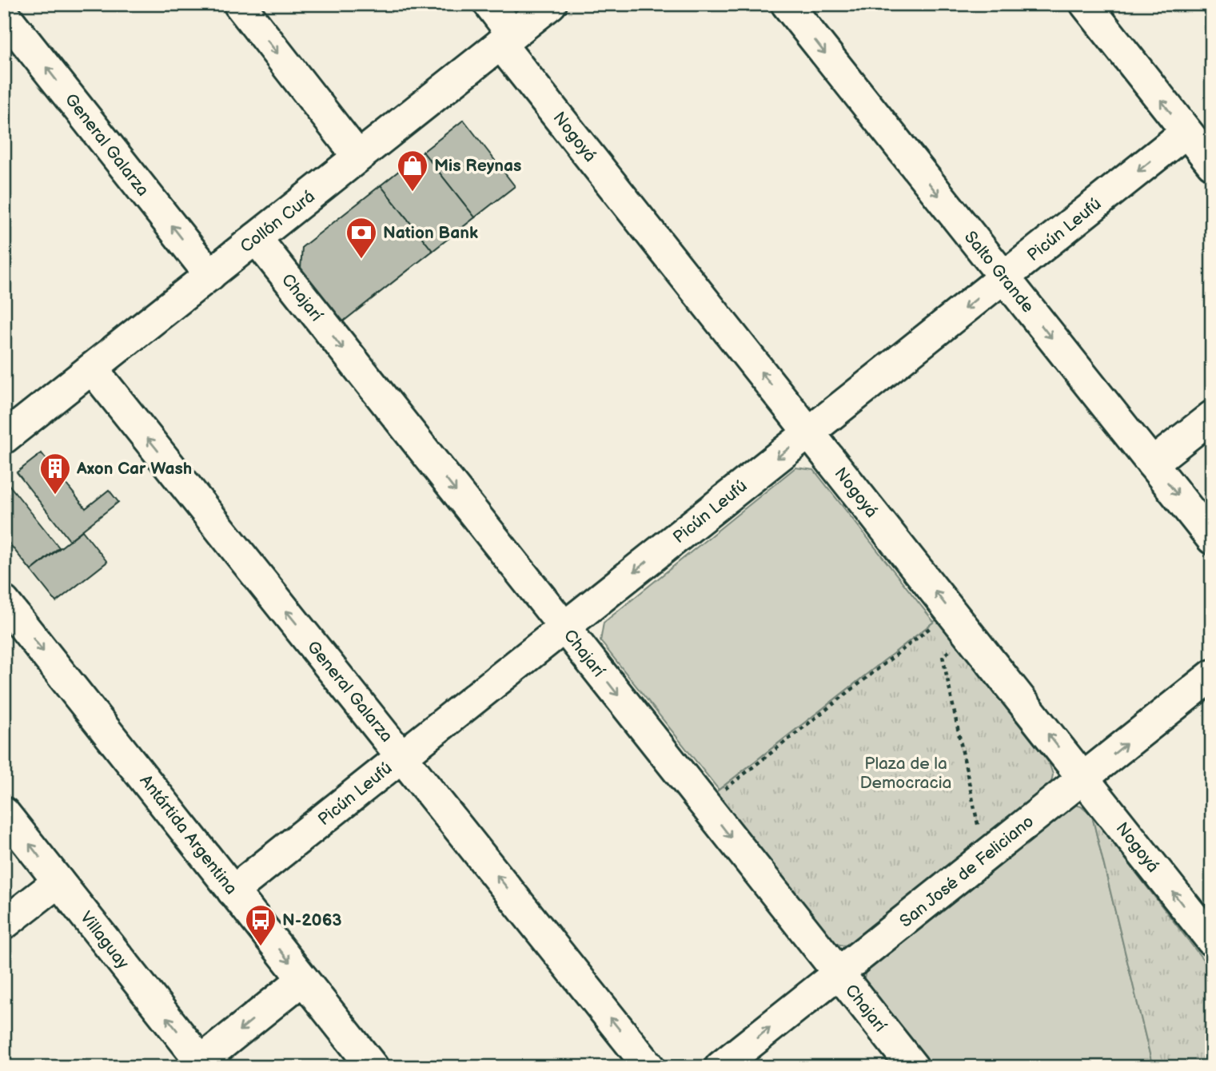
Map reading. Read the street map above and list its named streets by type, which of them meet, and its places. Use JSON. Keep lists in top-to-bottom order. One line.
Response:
{"streets":{"street":["Nogoyá","General Galarza","Collón Curá","Picún Leufú","Salto Grande","Chajarí","Antártida Argentina","San José de Feliciano","Villaguay"]},"crossings":[["Nogoyá","Collón Curá"],["Nogoyá","Picún Leufú"],["Nogoyá","San José de Feliciano"],["General Galarza","Collón Curá"],["General Galarza","Picún Leufú"],["Collón Curá","Chajarí"],["Picún Leufú","Salto Grande"],["Picún Leufú","Chajarí"],["Picún Leufú","Antártida Argentina"],["Chajarí","San José de Feliciano"]],"one_way":["Nogoyá","General Galarza","Picún Leufú","Salto Grande","Chajarí","Antártida Argentina","San José de Feliciano","Villaguay"],"parks":["Plaza de la Democracia"],"places":{"shop":["Mis Reynas"],"bank":["Nation Bank"],"building":["Axon Car Wash"],"bus stop":["N-2063"]}}
